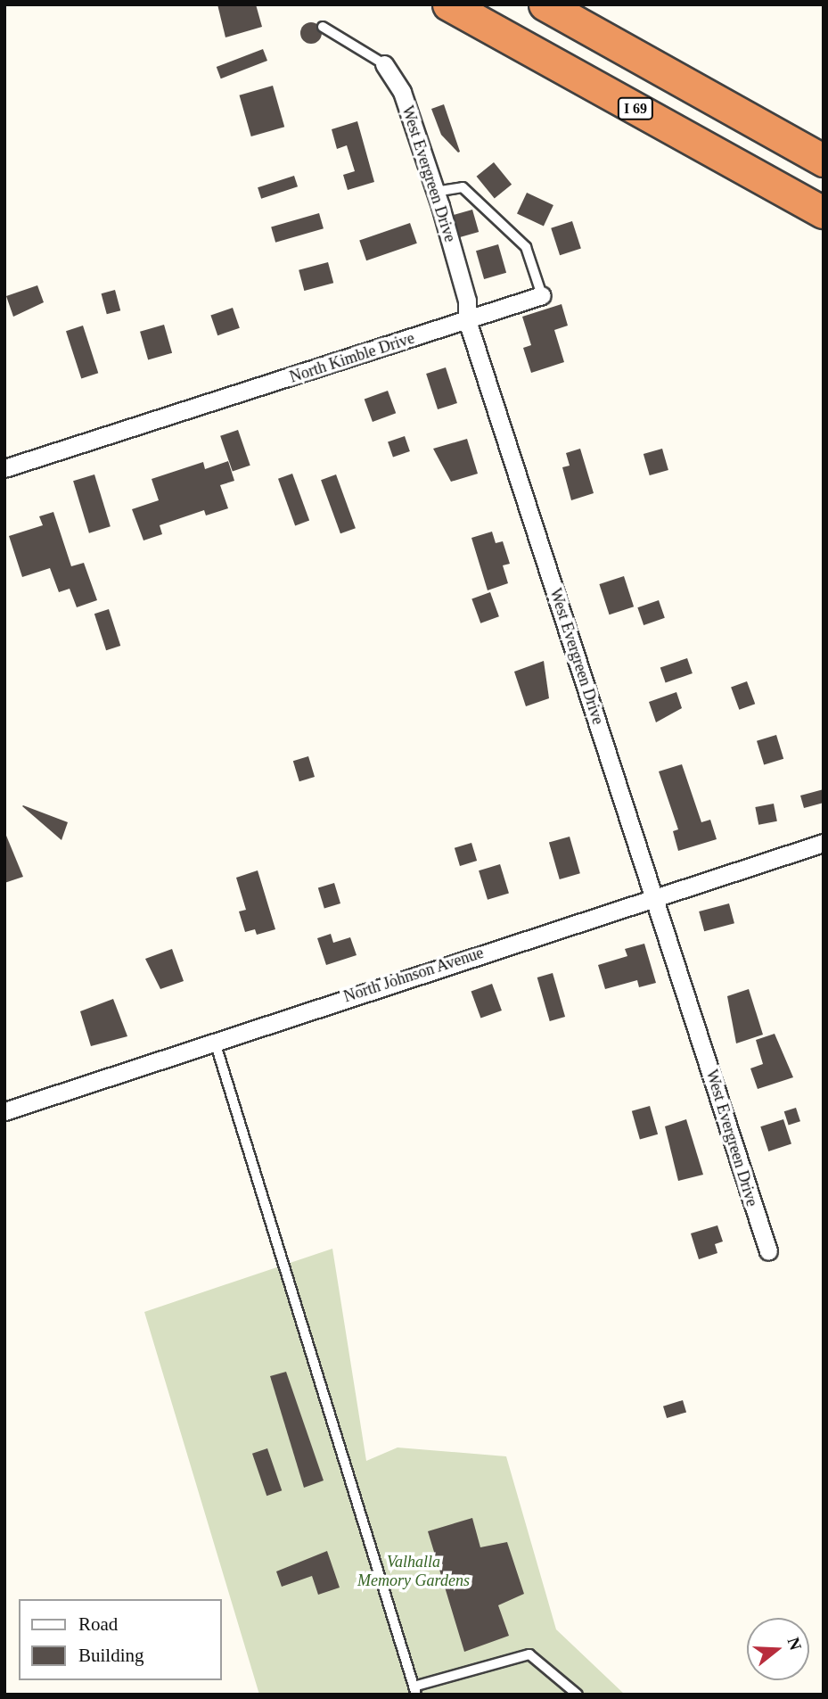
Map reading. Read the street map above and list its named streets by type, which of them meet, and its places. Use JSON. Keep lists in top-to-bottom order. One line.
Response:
{"streets":{"highway":["I 69"],"street":["West Evergreen Drive","North Kimble Drive","North Johnson Avenue"]},"crossings":[["West Evergreen Drive","North Kimble Drive"],["West Evergreen Drive","North Johnson Avenue"]],"parks":["Valhalla Memory Gardens"],"legend":["Road","Building"],"north":"right"}
